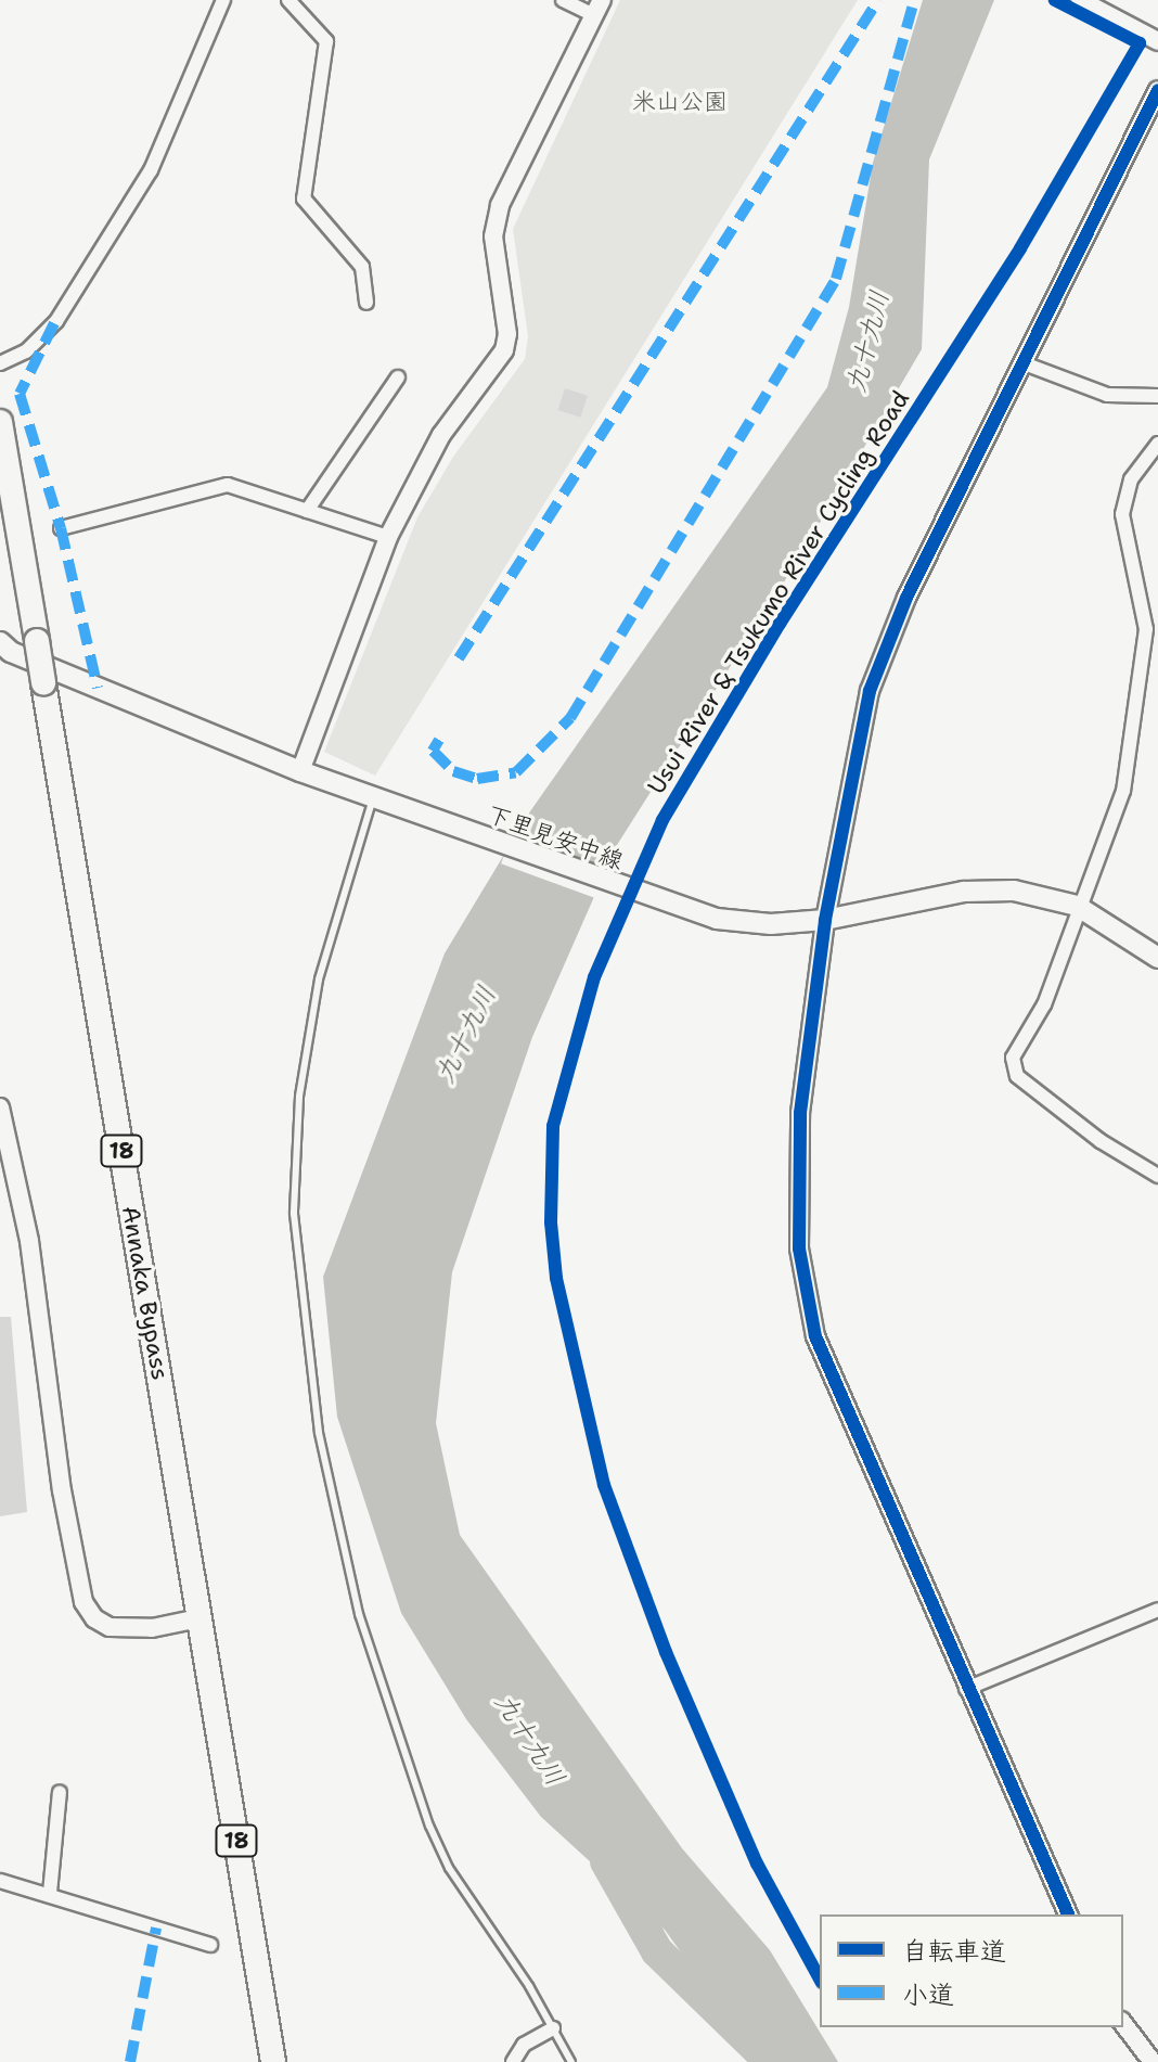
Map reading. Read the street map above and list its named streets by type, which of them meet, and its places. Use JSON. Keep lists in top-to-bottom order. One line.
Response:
{"streets":{"highway":["18","Annaka Bypass"],"main road":["下里見安中線"],"cycle path":["Usui River & Tsukumo River Cycling Road"]},"water":["九十九川"],"parks":["米山公園"],"legend":["自転車道","小道"]}
